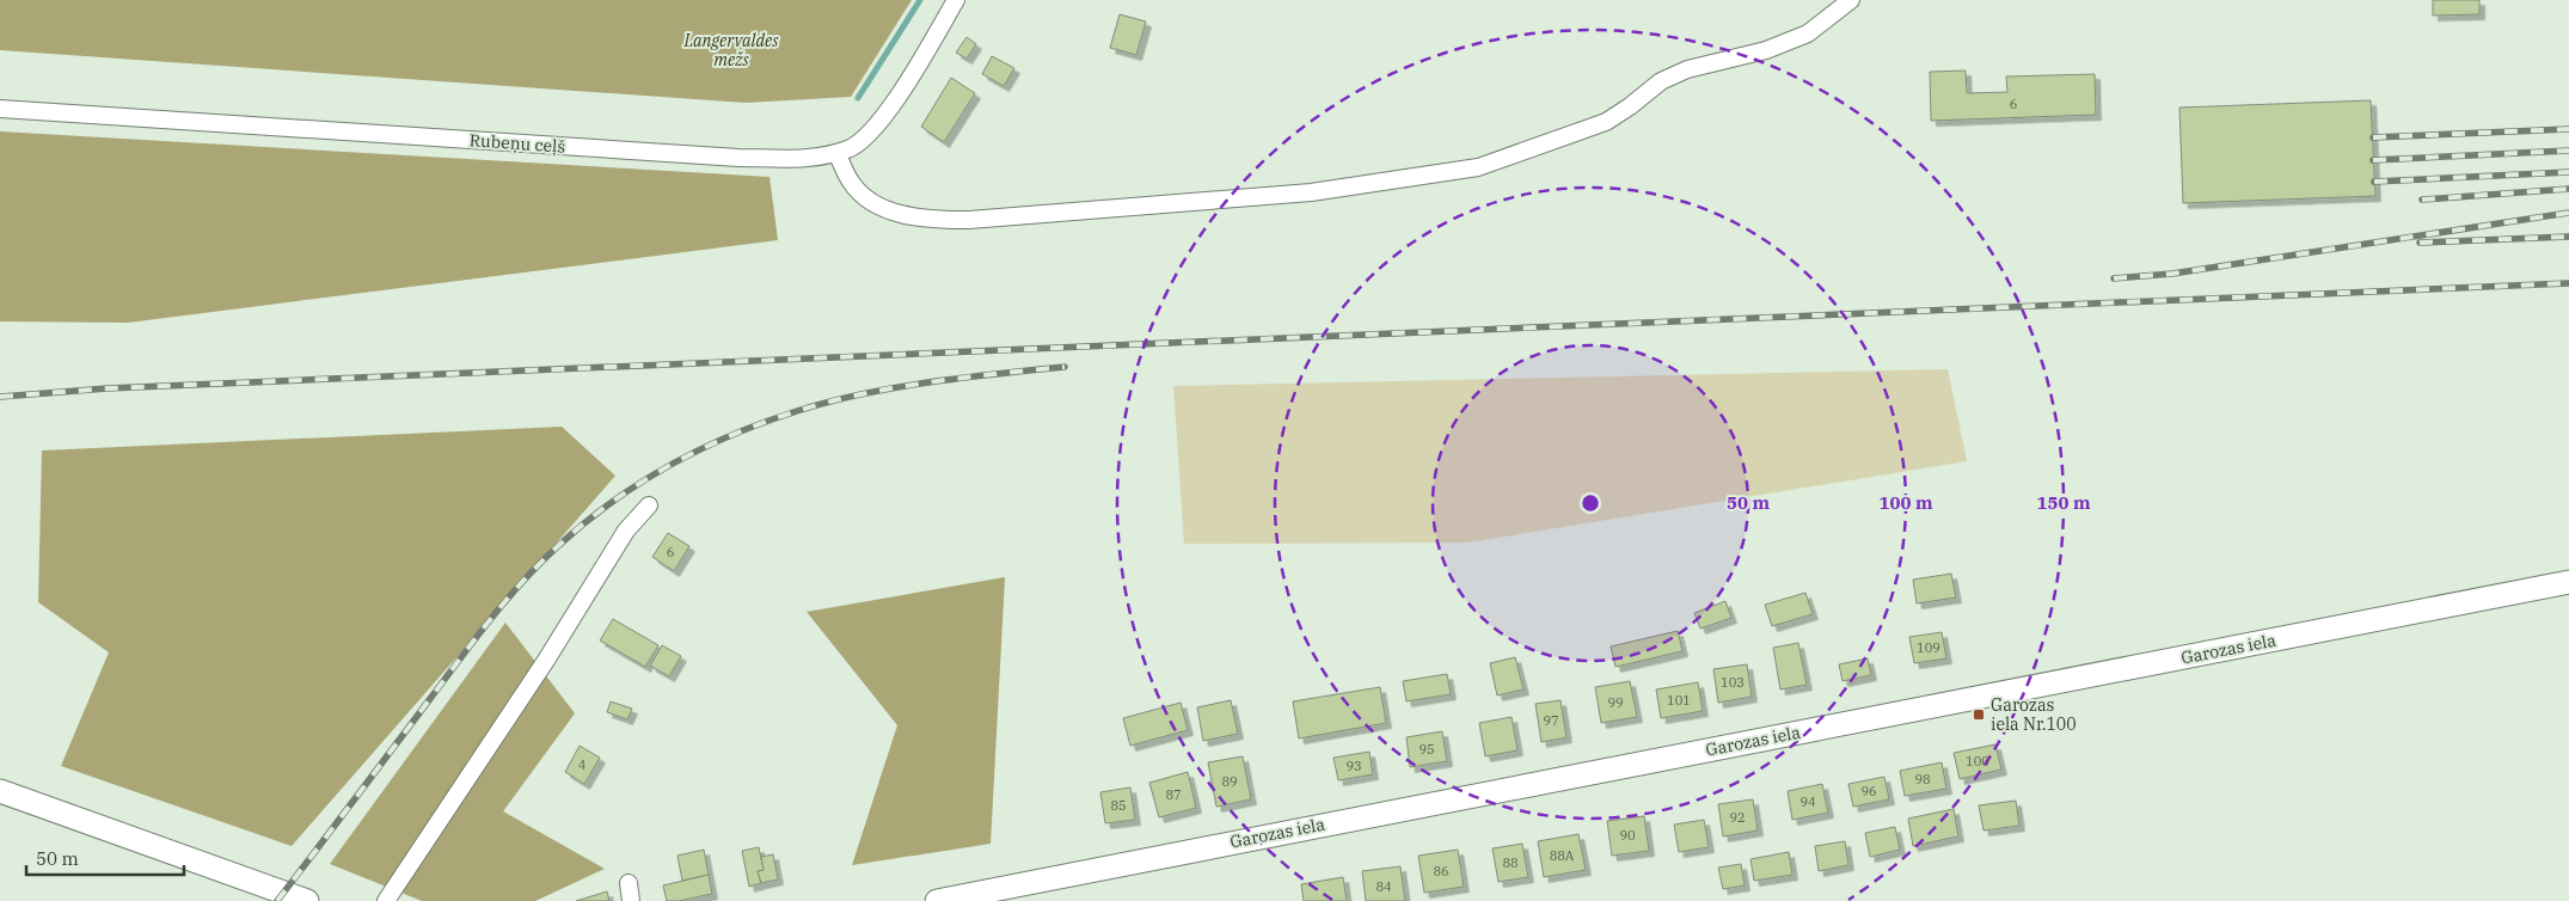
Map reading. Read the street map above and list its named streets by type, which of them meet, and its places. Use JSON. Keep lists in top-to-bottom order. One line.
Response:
{"streets":{"main road":["Garozas iela"],"street":["Rubeņu ceļš"]},"parks":["Langervaldes mežs"],"places":{"transit":["Garozas iela Nr.100"]},"house_numbers":["6","6","109","103","101","99","97","95","100","4","93","98","89","96","87","94","85","92","90","88A","88","86","84"],"scale_bar":"50 m","rings":["50 m","100 m","150 m"]}
